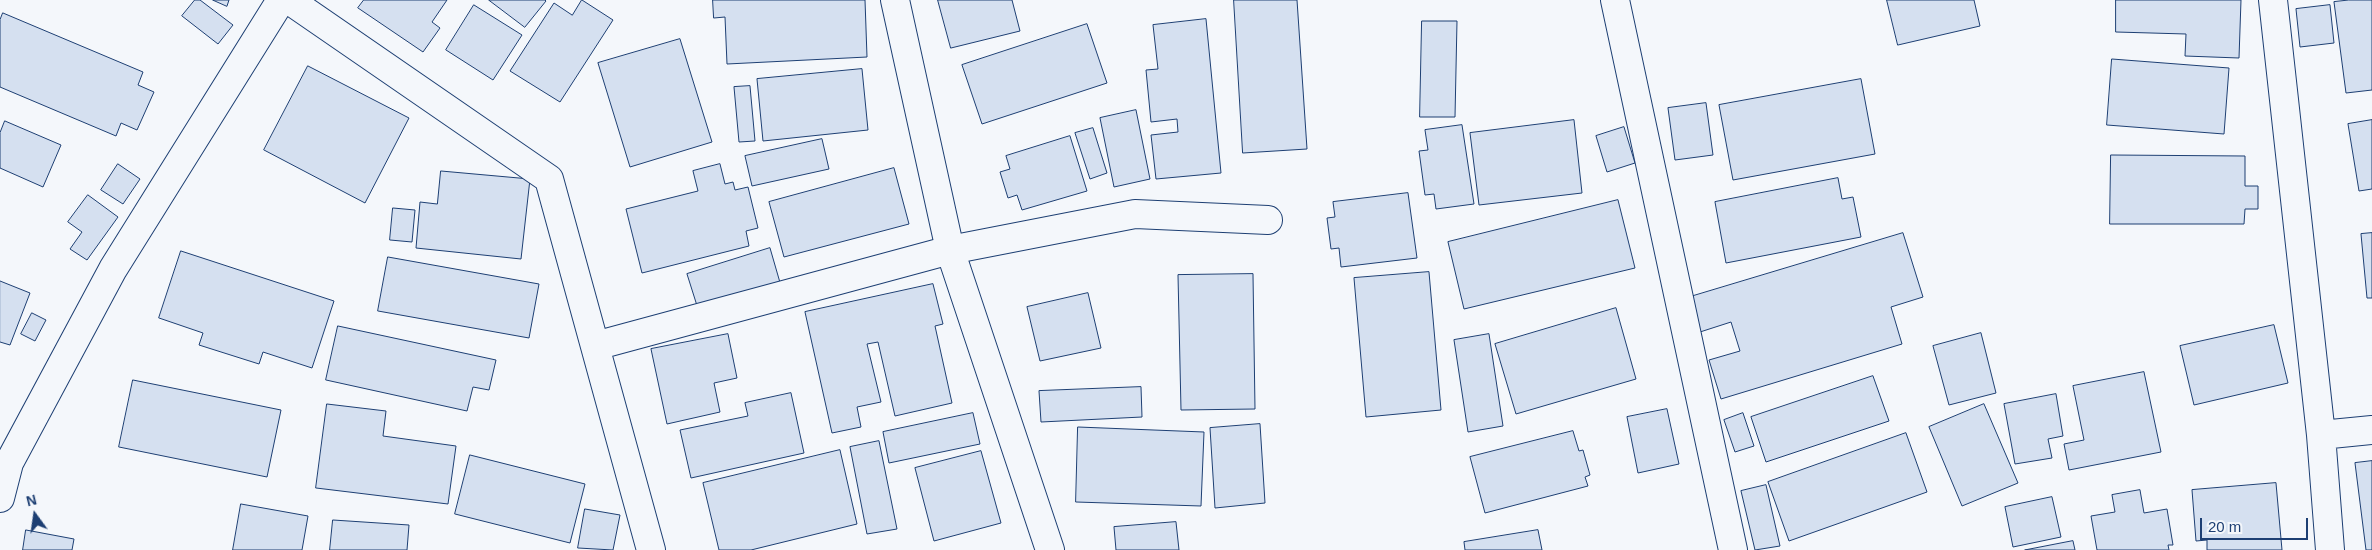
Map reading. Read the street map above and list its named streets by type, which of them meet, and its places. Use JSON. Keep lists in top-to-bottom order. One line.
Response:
{"scale_bar":"20 m","north":"top"}
